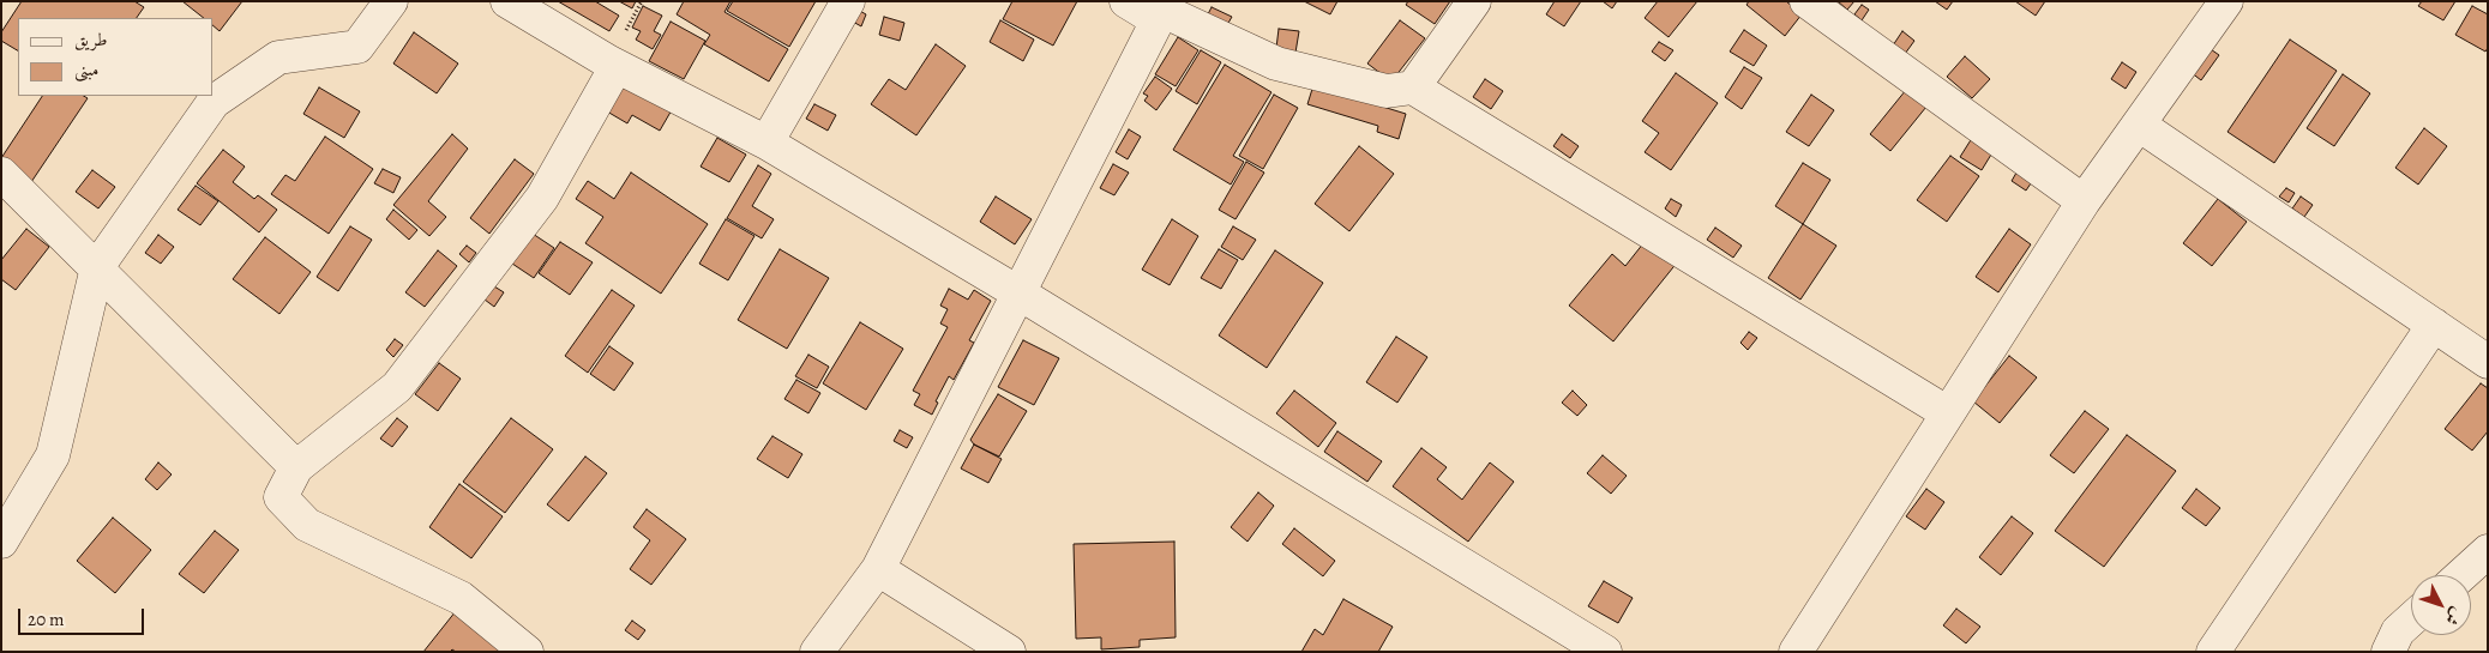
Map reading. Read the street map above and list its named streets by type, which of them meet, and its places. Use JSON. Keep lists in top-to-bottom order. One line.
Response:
{"legend":["طريق","مبنى"],"scale_bar":"20 m","north":"bottom right"}
